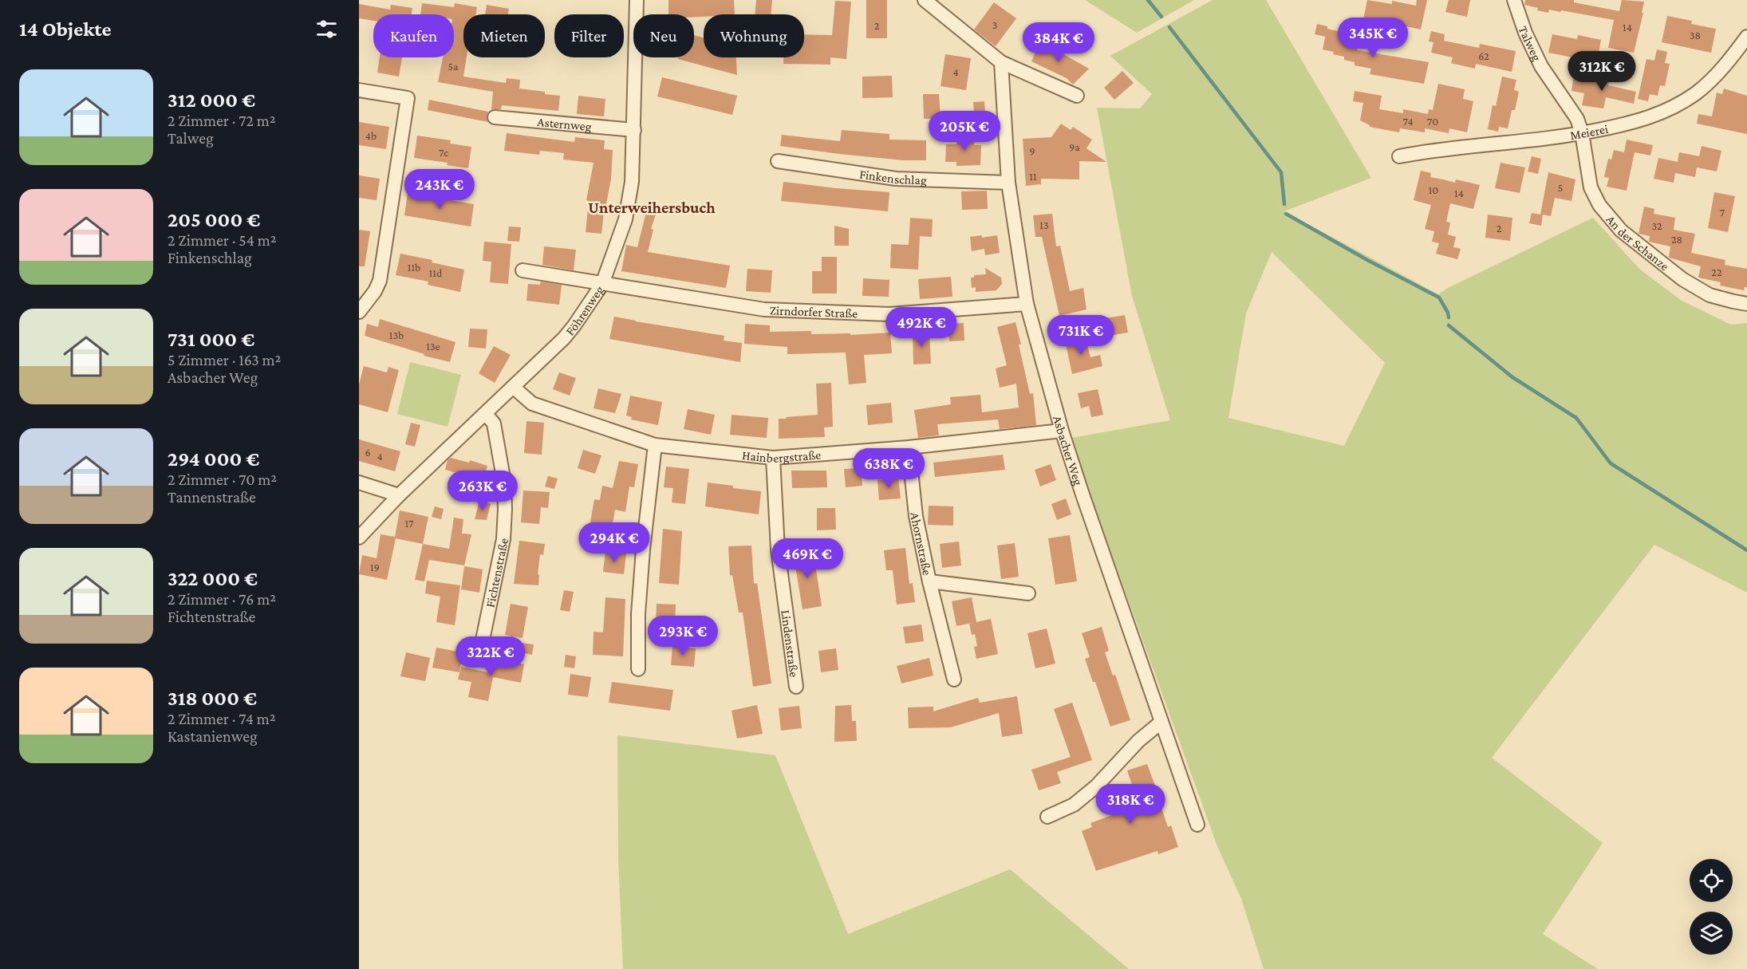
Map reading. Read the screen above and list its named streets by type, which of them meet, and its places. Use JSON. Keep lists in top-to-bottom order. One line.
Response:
{"streets":{"street":["Talweg","Asternweg","Meierei","Finkenschlag","An der Schanze","Föhrenweg","Zirndorfer Straße","Asbacher Weg","Hainbergstraße","Ahornstraße","Fichtenstraße","Lindenstraße"]},"crossings":[["Talweg","Meierei"],["Talweg","An der Schanze"],["Asternweg","Föhrenweg"],["Meierei","An der Schanze"],["Finkenschlag","Asbacher Weg"],["Föhrenweg","Zirndorfer Straße"],["Föhrenweg","Hainbergstraße"],["Föhrenweg","Fichtenstraße"],["Zirndorfer Straße","Asbacher Weg"],["Asbacher Weg","Hainbergstraße"],["Hainbergstraße","Ahornstraße"],["Hainbergstraße","Lindenstraße"]],"districts":["Unterweihersbuch"],"house_numbers":["3","2","14","38","62","5a","4","74","70","4b","9a","9","7c","11","5","10","14","7","13","32","2","28","11b","22","11d","13b","13e","6","4","17","19"],"page":{"heading":"14 Objekte","chip":["Kaufen","Mieten","Filter","Neu","Wohnung"],"price":["345K €","384K €","312K €","205K €","243K €","492K €","731K €","638K €","263K €","294K €","469K €","293K €","322K €","318K €"],"list":[{"name":"312 000 €","note":"2 Zimmer · 72 m² · Talweg"},{"name":"205 000 €","note":"2 Zimmer · 54 m² · Finkenschlag"},{"name":"731 000 €","note":"5 Zimmer · 163 m² · Asbacher Weg"},{"name":"294 000 €","note":"2 Zimmer · 70 m² · Tannenstraße"},{"name":"322 000 €","note":"2 Zimmer · 76 m² · Fichtenstraße"},{"name":"318 000 €","note":"2 Zimmer · 74 m² · Kastanienweg"}]}}
